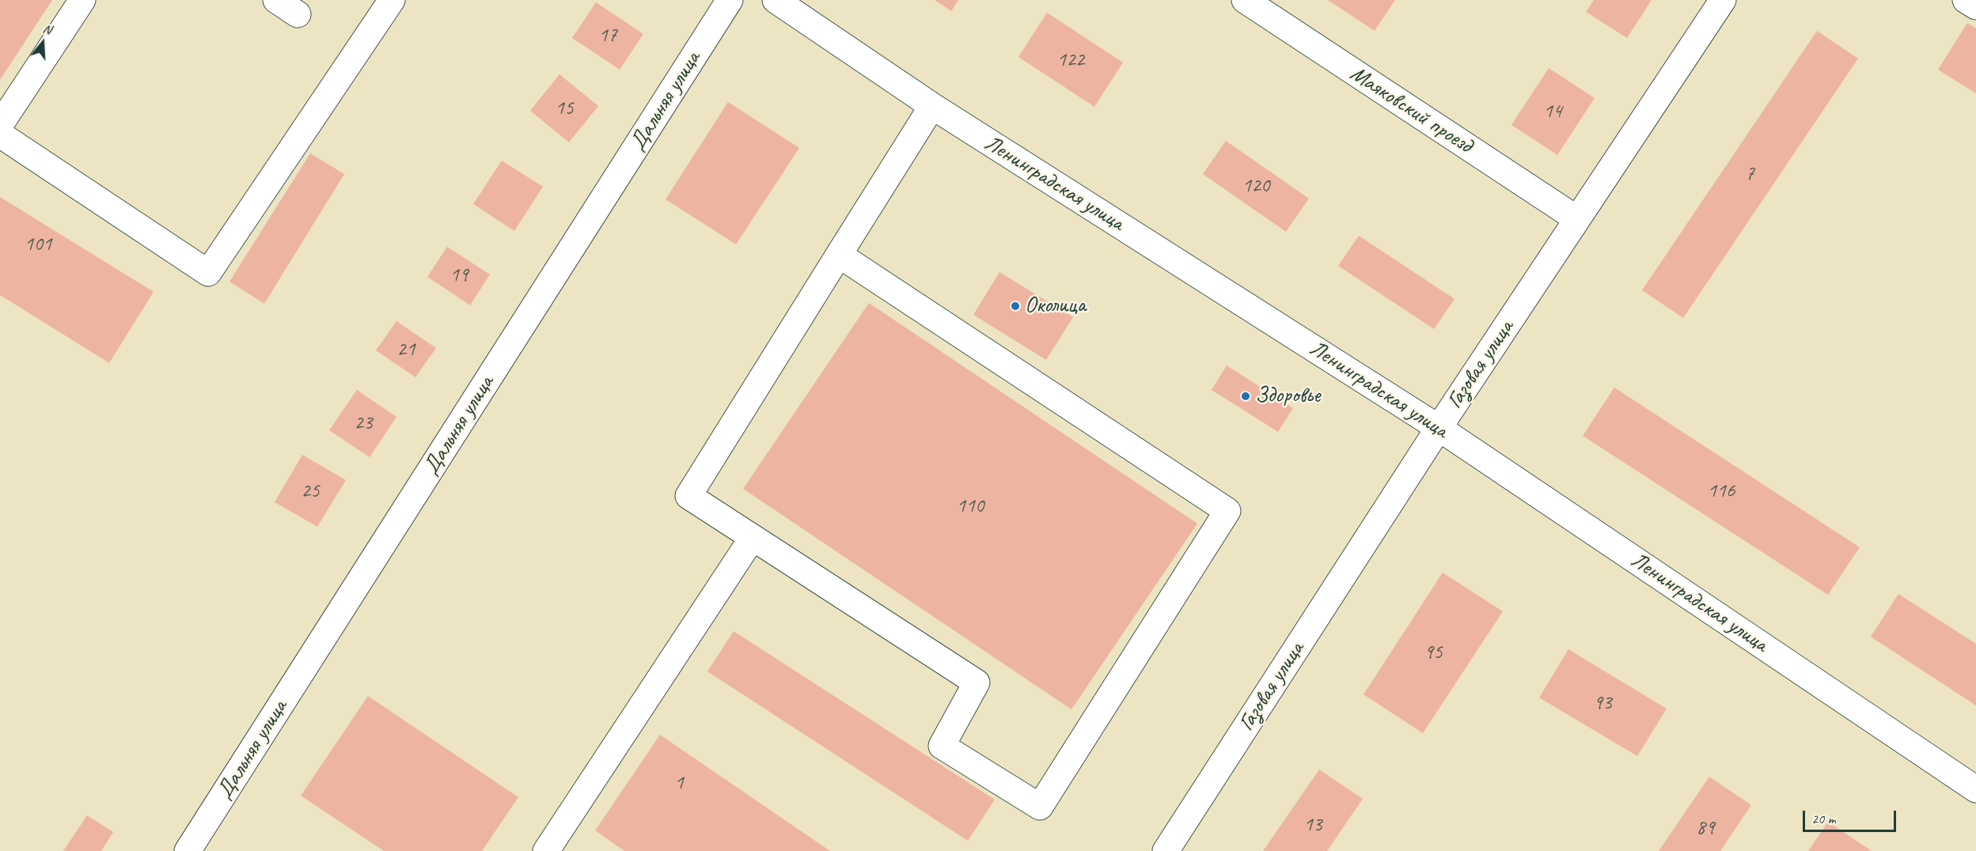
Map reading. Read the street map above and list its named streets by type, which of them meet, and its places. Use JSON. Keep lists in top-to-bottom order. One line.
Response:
{"streets":{"street":["Дальняя улица","Маяковский проезд","Ленинградская улица","Газовая улица"]},"crossings":[["Маяковский проезд","Газовая улица"],["Ленинградская улица","Газовая улица"]],"places":["Околица","Здоровье"],"house_numbers":["17","122","15","14","7","120","101","19","21","23","25","116","110","95","93","1","13","89"],"scale_bar":"20 m","north":"top"}
